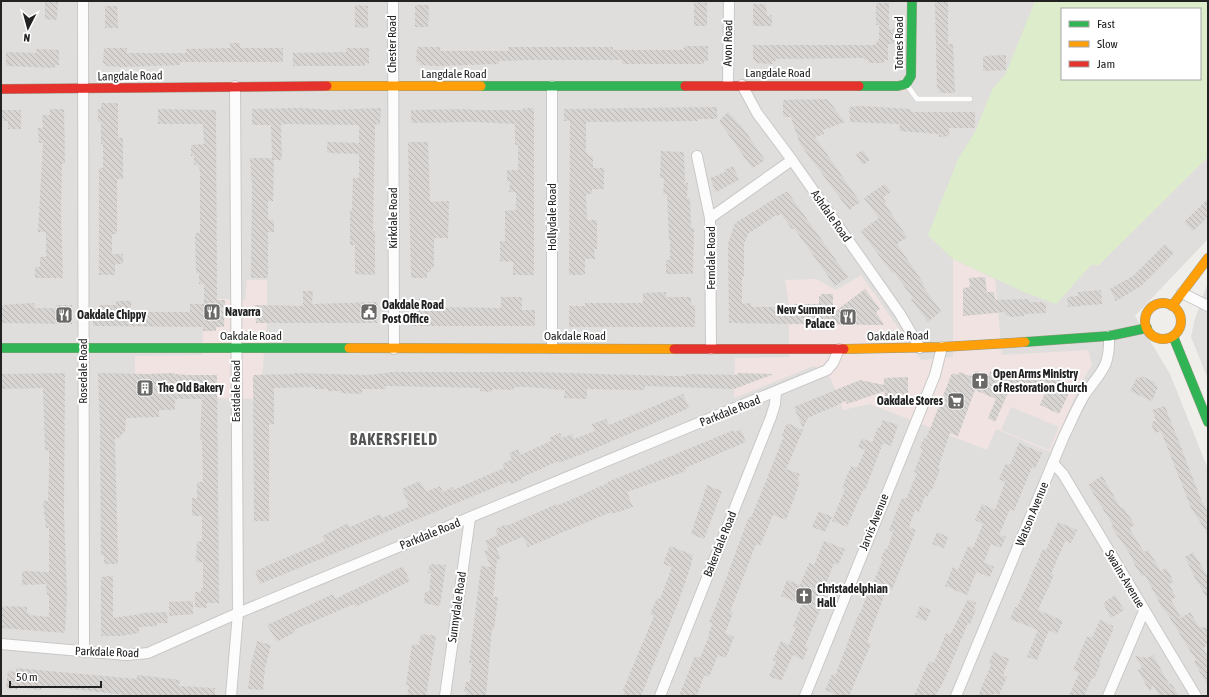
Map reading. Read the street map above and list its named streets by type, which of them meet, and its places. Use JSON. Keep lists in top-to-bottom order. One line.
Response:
{"streets":{"street":["Avon Road","Totnes Road","Chester Road","Langdale Road","Ashdale Road","Hollydale Road","Kirkdale Road","Ferndale Road","Oakdale Road","Rosedale Road","Eastdale Road","Parkdale Road","Watson Avenue","Jarvis Avenue","Bakerdale Road","Swains Avenue","Sunnydale Road"]},"crossings":[["Avon Road","Langdale Road"],["Totnes Road","Langdale Road"],["Chester Road","Langdale Road"],["Chester Road","Kirkdale Road"],["Langdale Road","Ashdale Road"],["Langdale Road","Hollydale Road"],["Langdale Road","Kirkdale Road"],["Langdale Road","Rosedale Road"],["Langdale Road","Eastdale Road"],["Ashdale Road","Ferndale Road"],["Ashdale Road","Oakdale Road"],["Hollydale Road","Oakdale Road"],["Kirkdale Road","Oakdale Road"],["Ferndale Road","Oakdale Road"],["Oakdale Road","Rosedale Road"],["Oakdale Road","Eastdale Road"],["Oakdale Road","Parkdale Road"],["Oakdale Road","Watson Avenue"],["Oakdale Road","Jarvis Avenue"],["Rosedale Road","Parkdale Road"],["Eastdale Road","Parkdale Road"],["Parkdale Road","Bakerdale Road"],["Parkdale Road","Sunnydale Road"],["Watson Avenue","Swains Avenue"]],"districts":["BAKERSFIELD"],"places":{"restaurant":["Navarra","Oakdale Chippy","New Summer Palace"],"public building":["Oakdale Road Post Office"],"church":["Open Arms Ministry of Restoration Church","Christadelphian Hall"],"building":["The Old Bakery"],"supermarket":["Oakdale Stores"]},"legend":["Fast","Slow","Jam"],"scale_bar":"50 m","north":"bottom"}
